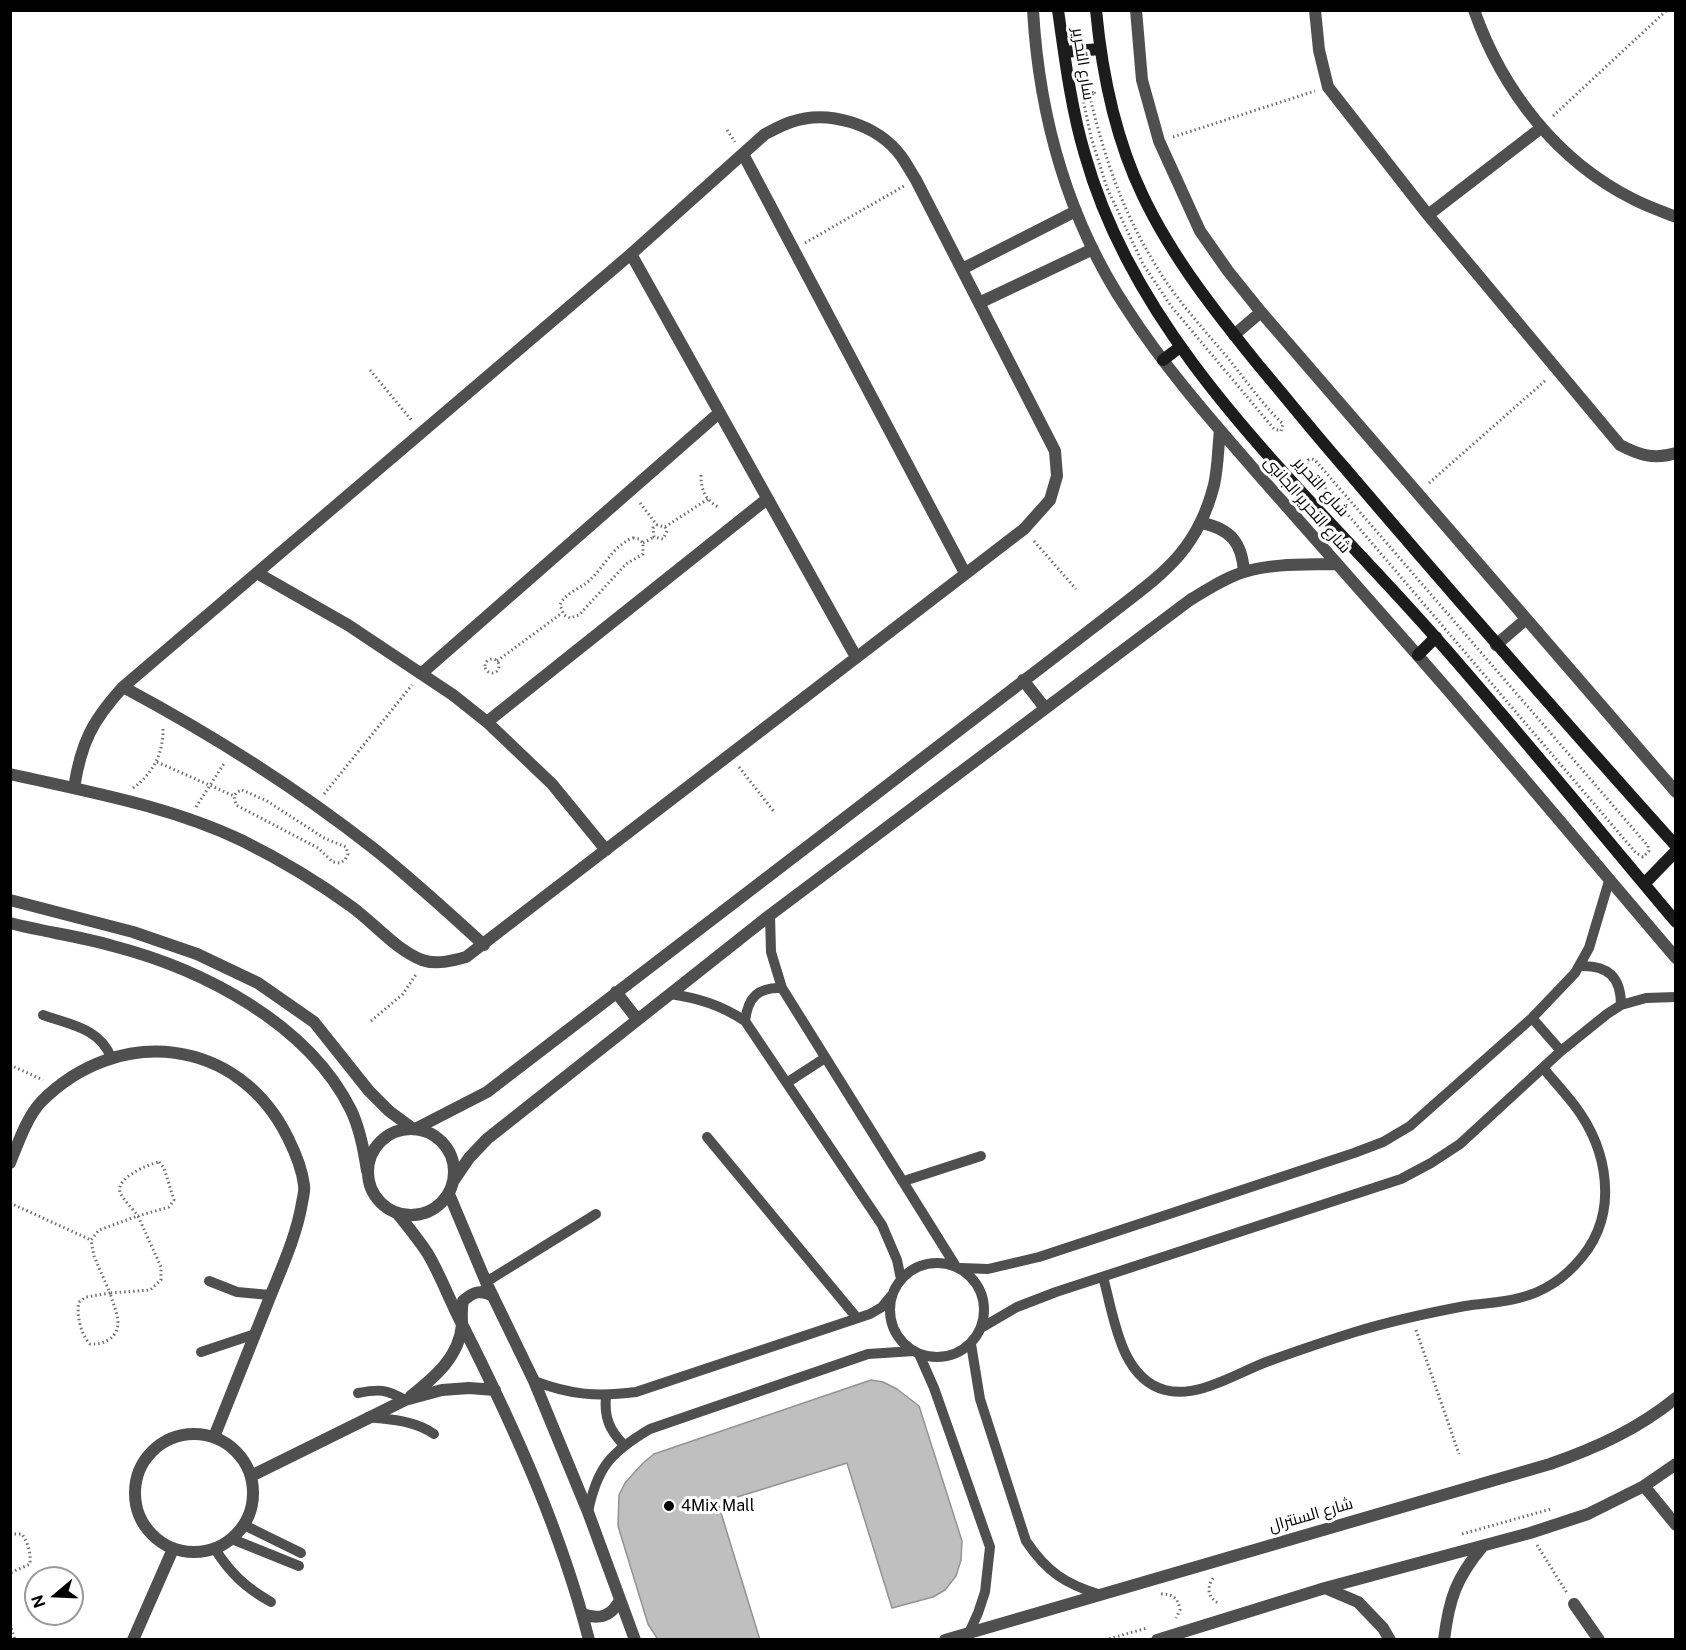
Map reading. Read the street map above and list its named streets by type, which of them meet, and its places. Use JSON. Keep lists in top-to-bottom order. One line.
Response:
{"streets":{"street":["شارع التحرير","شارع التحرير الجانبى","شارع السنترال"]},"places":["4Mix Mall"],"north":"left"}
